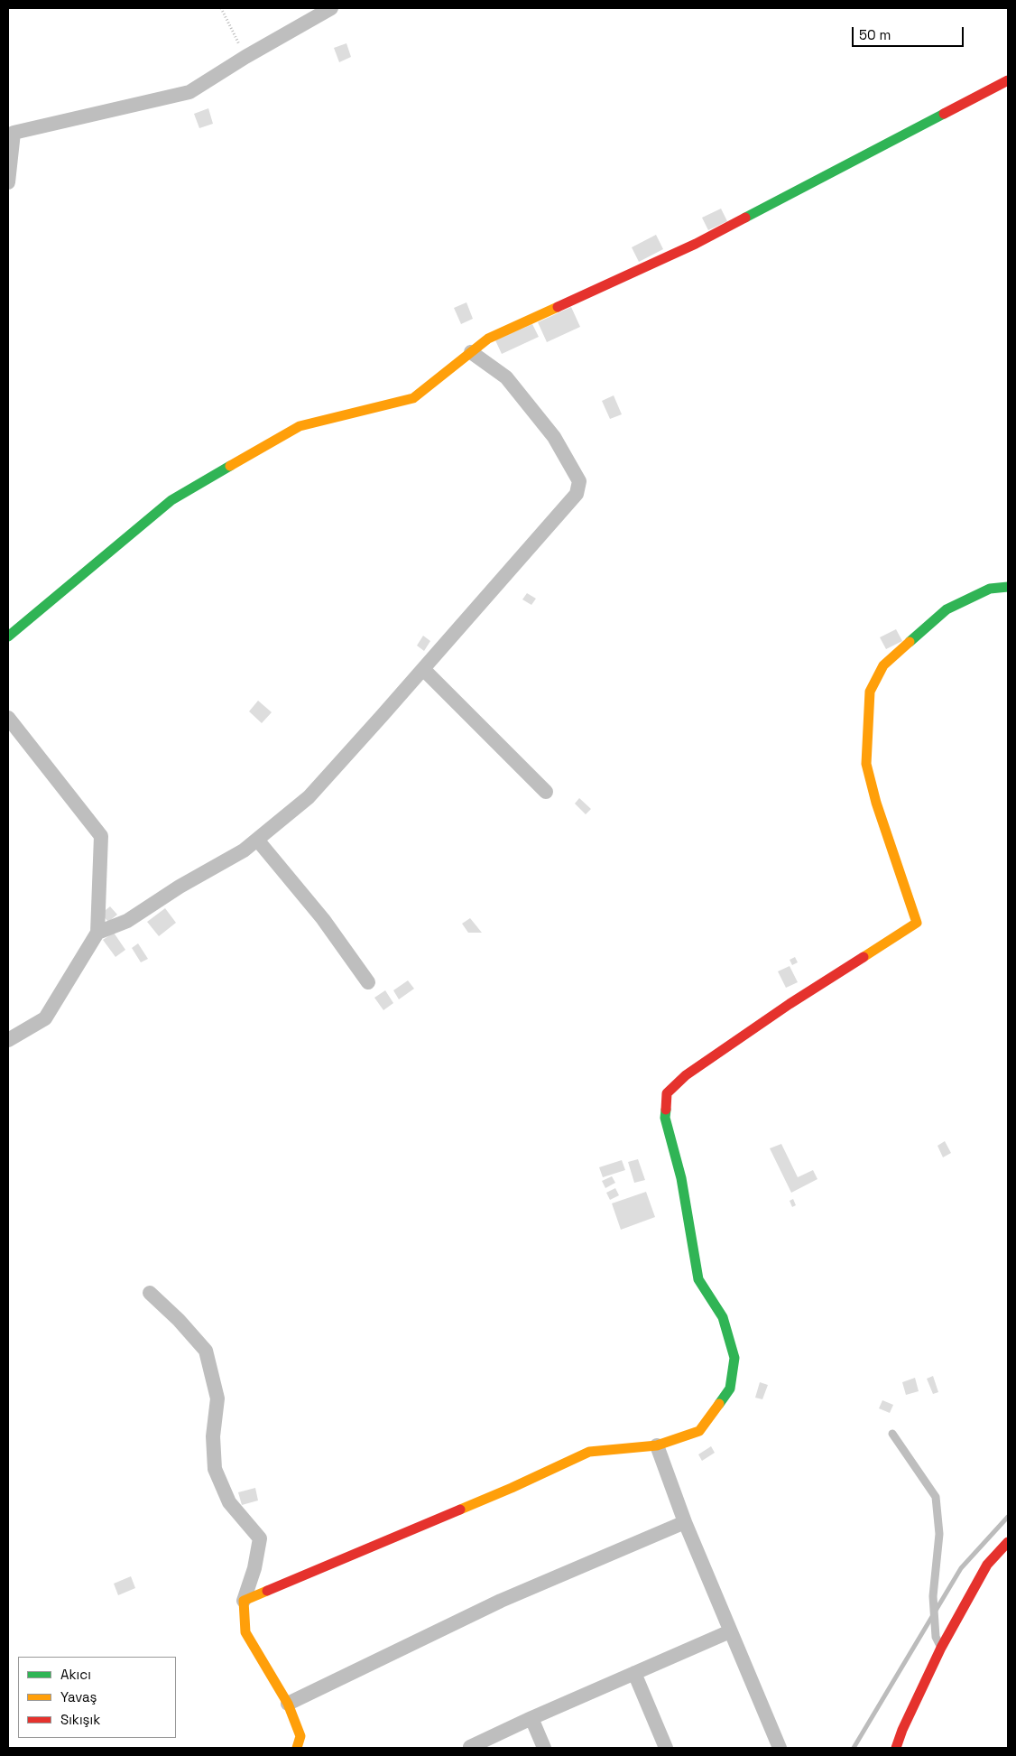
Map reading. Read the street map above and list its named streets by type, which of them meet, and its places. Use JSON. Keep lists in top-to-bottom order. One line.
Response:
{"legend":["Akıcı","Yavaş","Sıkışık"],"scale_bar":"50 m"}
